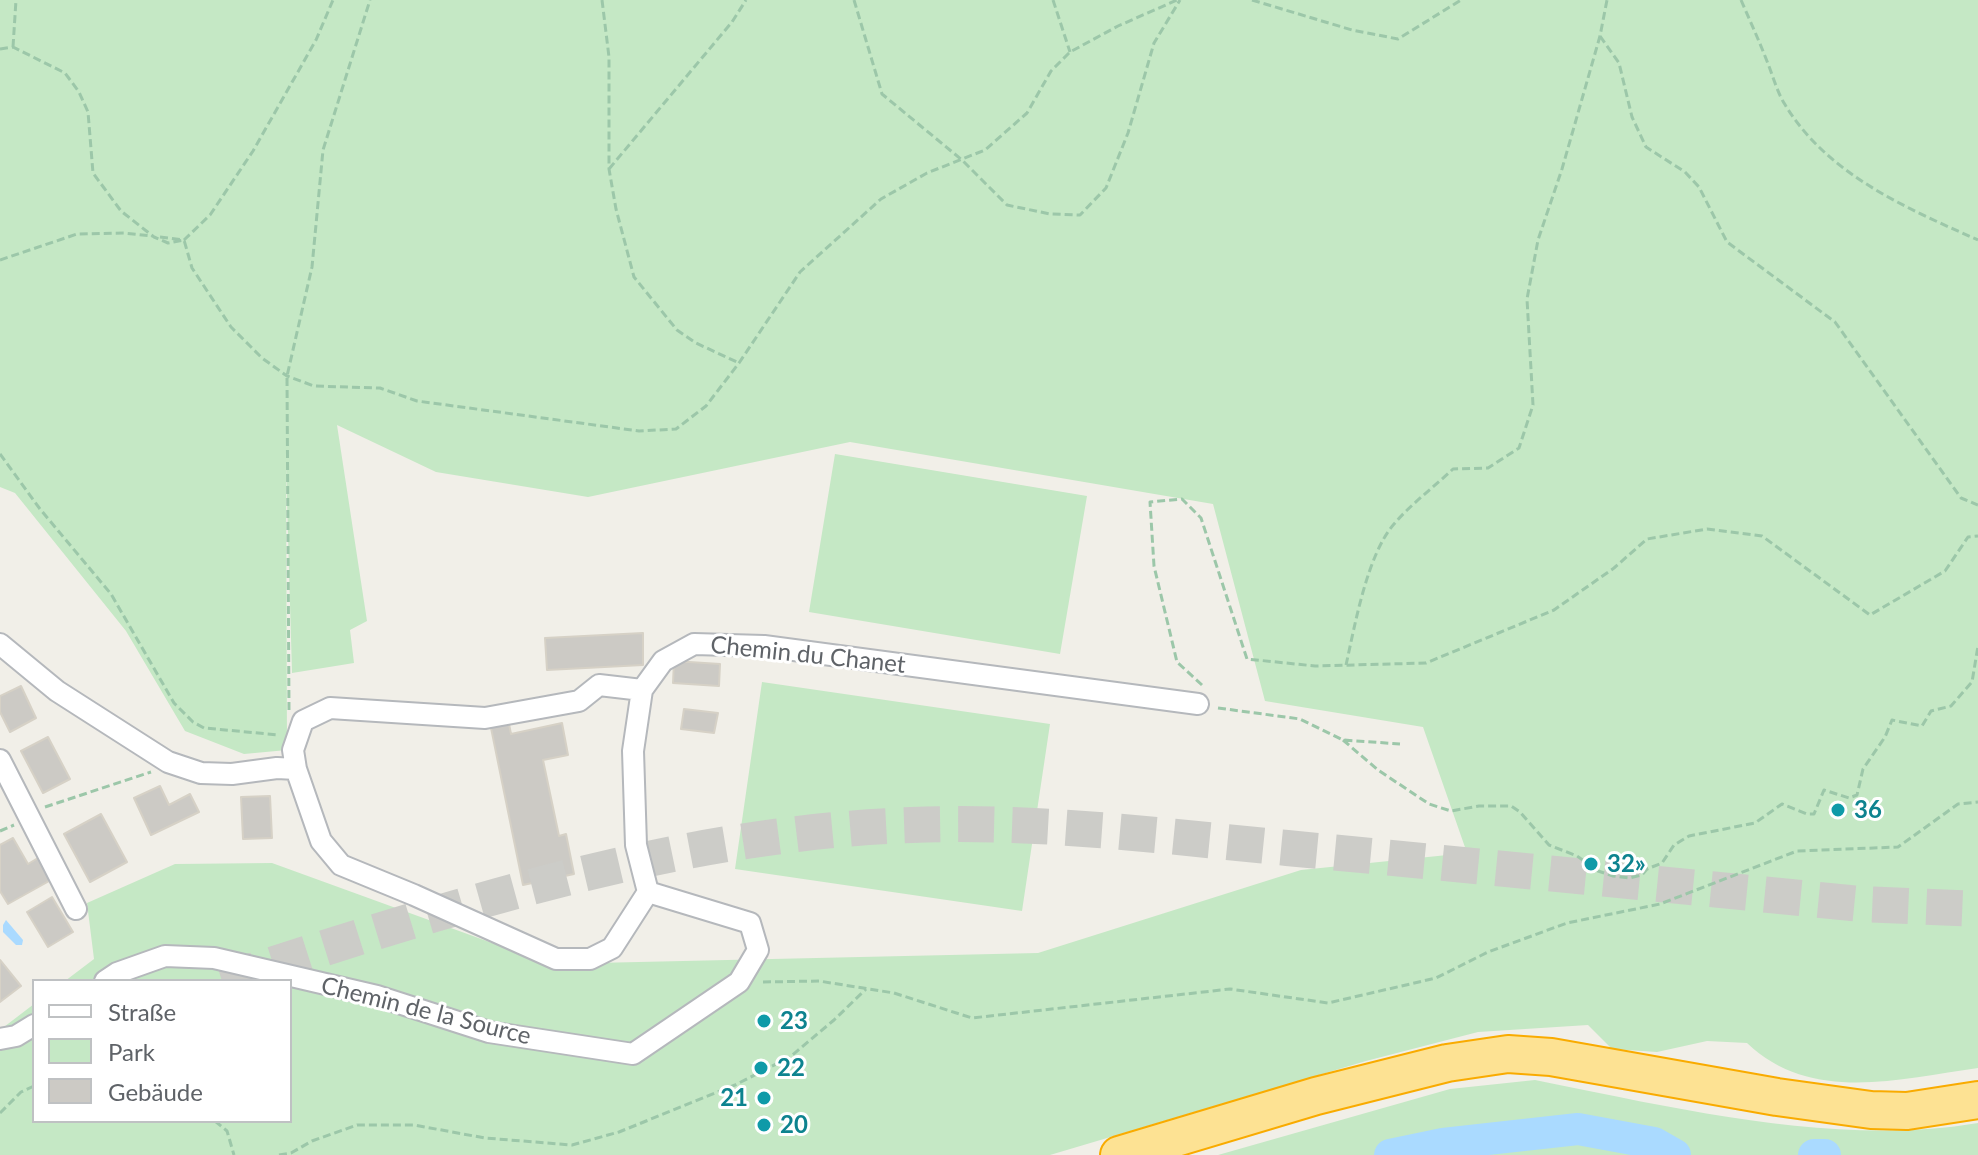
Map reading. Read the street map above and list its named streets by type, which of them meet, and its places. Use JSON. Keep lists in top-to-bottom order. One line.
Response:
{"streets":{"street":["Chemin du Chanet","Chemin de la Source"]},"places":["36","32»","23","22","21","20"],"legend":["Straße","Park","Gebäude"]}
